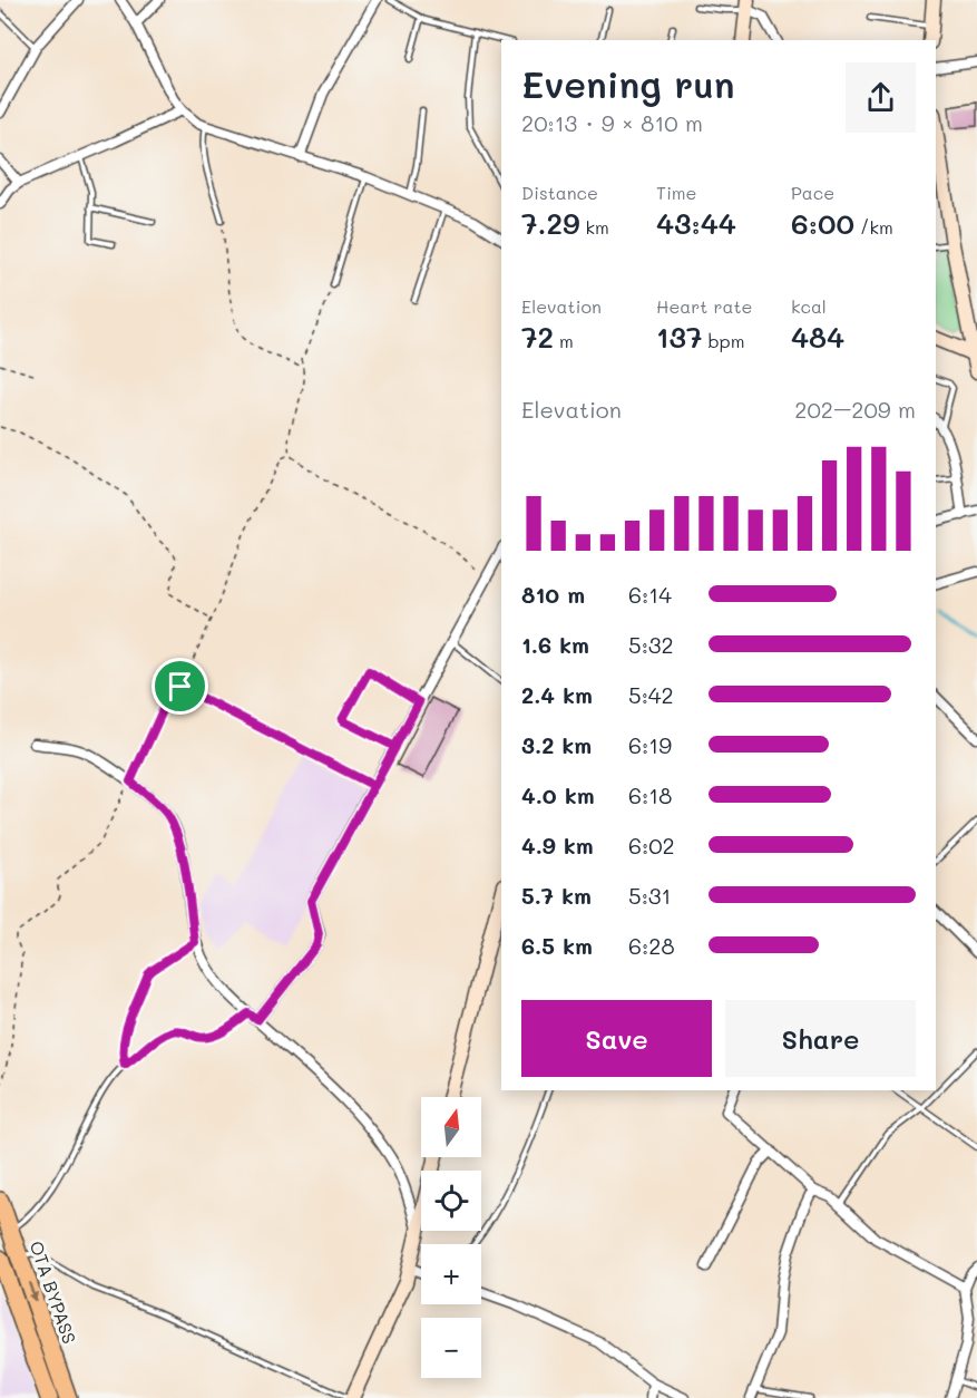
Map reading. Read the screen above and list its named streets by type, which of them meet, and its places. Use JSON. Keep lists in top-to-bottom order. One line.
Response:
{"streets":{"highway":["OTA BYPASS"]},"north":"top","page":{"heading":["Evening run","20:13 · 9 × 810 m"],"stats":[["Distance","7.29 km"],["Time","43:44"],["Pace","6:00 /km"],["Elevation","72 m"],["Heart rate","137 bpm"],["kcal","484"]],"chart":["Elevation","202–209 m"],"list":[{"name":"810 m","note":"6:14"},{"name":"1.6 km","note":"5:32"},{"name":"2.4 km","note":"5:42"},{"name":"3.2 km","note":"6:19"},{"name":"4.0 km","note":"6:18"},{"name":"4.9 km","note":"6:02"},{"name":"5.7 km","note":"5:31"},{"name":"6.5 km","note":"6:28"}],"buttons":["Save","Share"],"map_buttons":["+","−"]}}
